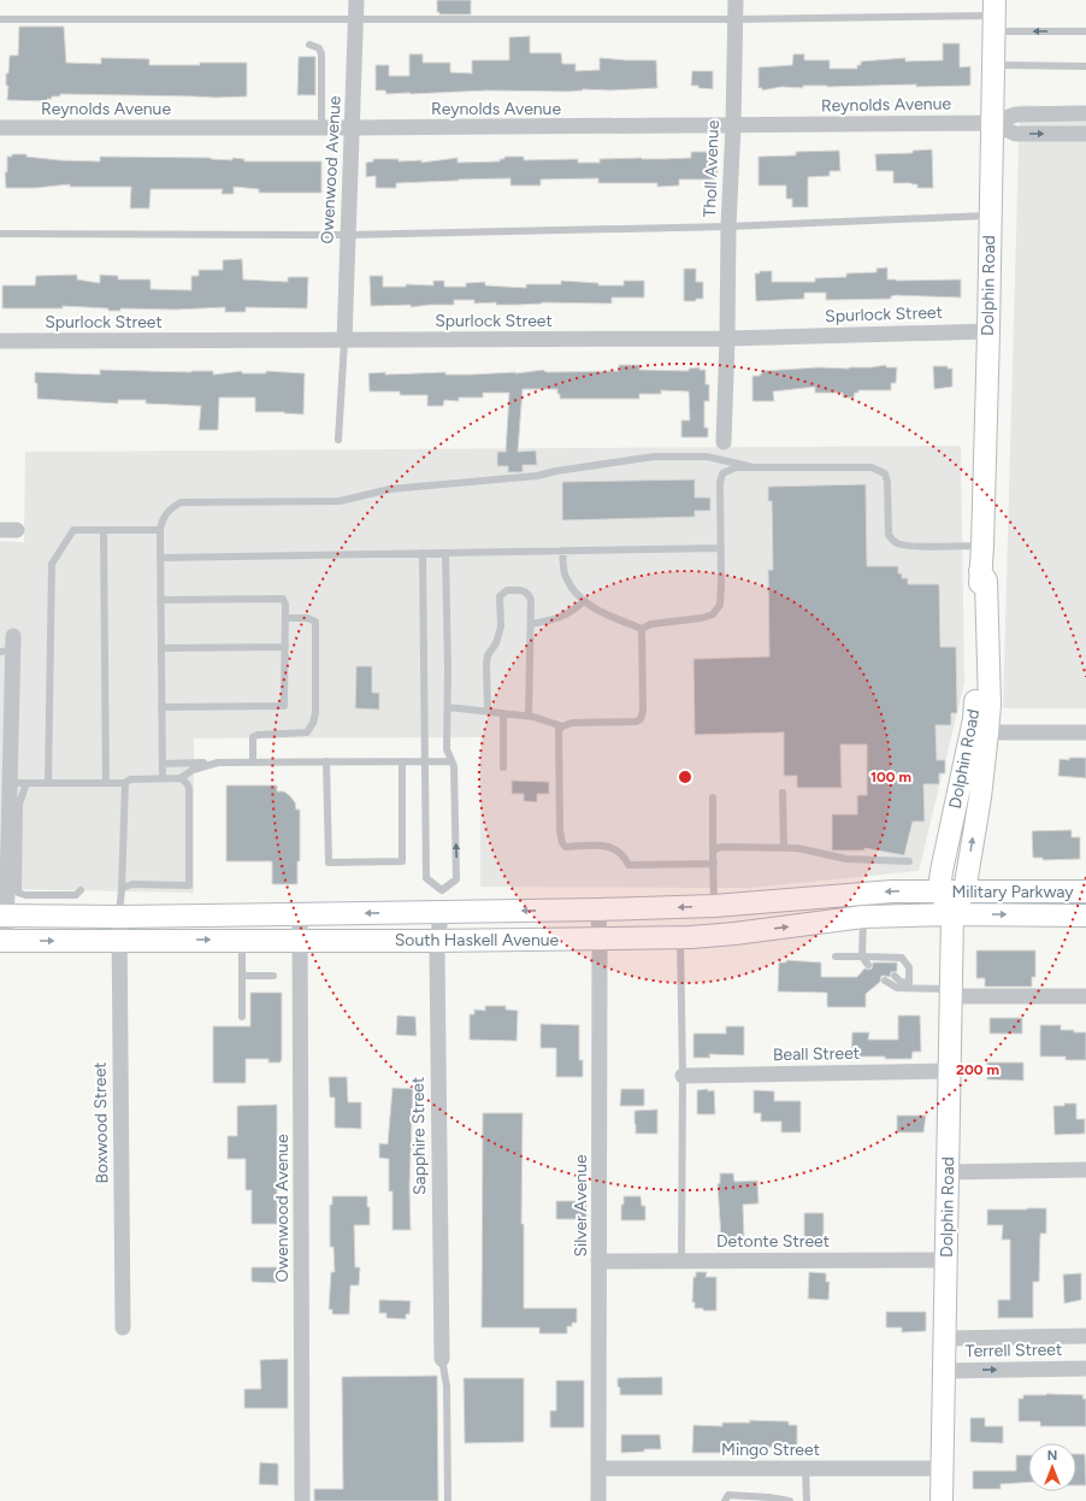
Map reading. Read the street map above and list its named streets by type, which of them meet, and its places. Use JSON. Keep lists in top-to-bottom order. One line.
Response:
{"streets":{"main road":["Dolphin Road","Military Parkway","South Haskell Avenue"],"street":["Reynolds Avenue","Tholl Avenue","Owenwood Avenue","Spurlock Street","Beall Street","Boxwood Street","Sapphire Street","Silver Avenue","Detonte Street","Terrell Street","Mingo Street"]},"crossings":[["Reynolds Avenue","Tholl Avenue"],["Reynolds Avenue","Owenwood Avenue"],["Reynolds Avenue","Dolphin Road"],["Tholl Avenue","Spurlock Street"],["Owenwood Avenue","Spurlock Street"],["Owenwood Avenue","South Haskell Avenue"],["Dolphin Road","Spurlock Street"],["Dolphin Road","Military Parkway"],["Dolphin Road","South Haskell Avenue"],["Dolphin Road","Beall Street"],["Dolphin Road","Detonte Street"],["Dolphin Road","Terrell Street"],["Dolphin Road","Mingo Street"],["Military Parkway","South Haskell Avenue"],["South Haskell Avenue","Boxwood Street"],["South Haskell Avenue","Sapphire Street"],["South Haskell Avenue","Silver Avenue"],["Silver Avenue","Detonte Street"],["Silver Avenue","Mingo Street"]],"north":"top","rings":["100 m","200 m"]}
